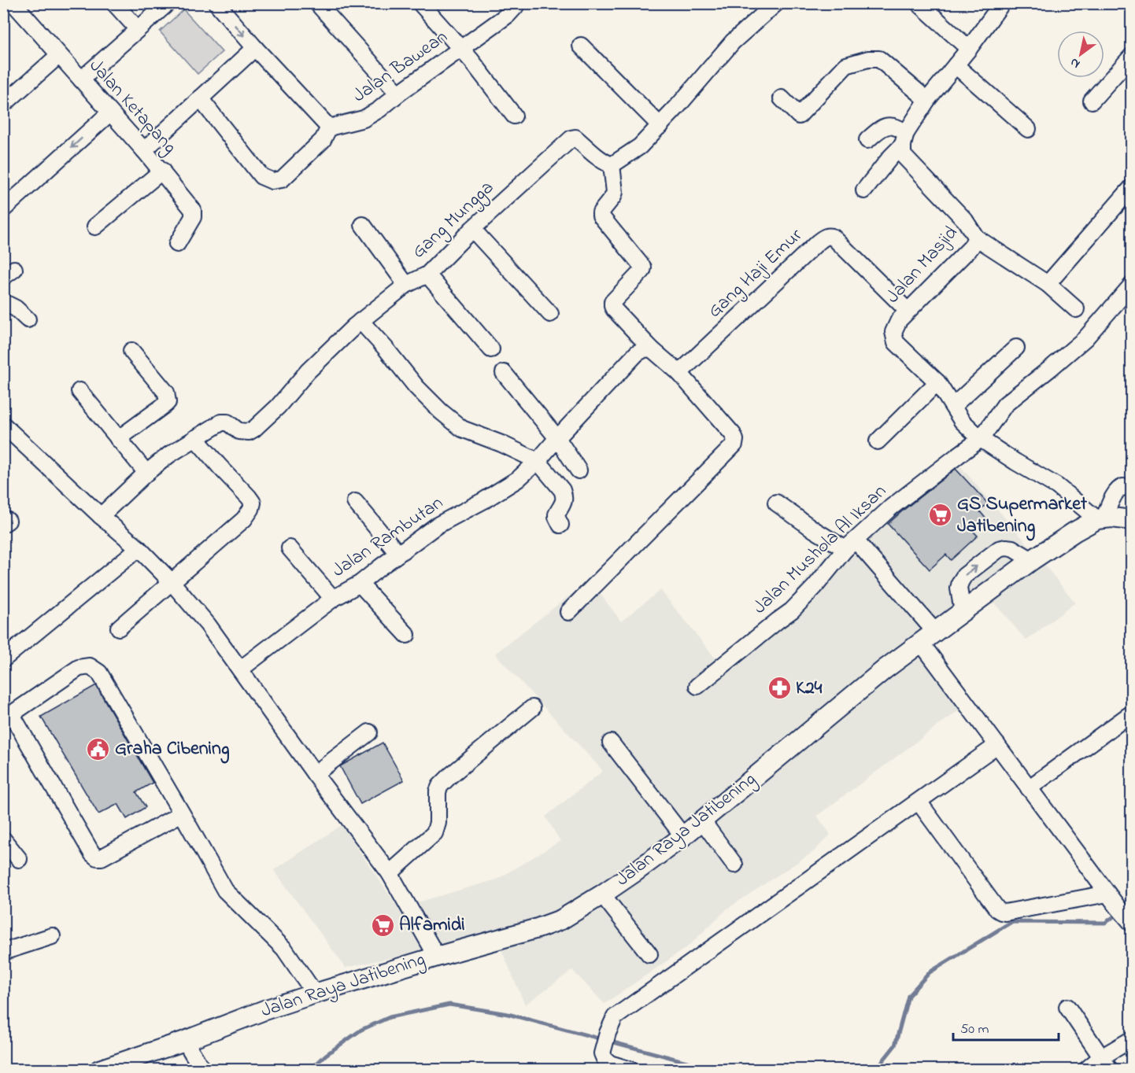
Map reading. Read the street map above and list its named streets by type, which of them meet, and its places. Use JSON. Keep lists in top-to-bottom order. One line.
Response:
{"streets":{"main road":["Jalan Raya Jatibening"],"street":["Jalan Bawean","Jalan Ketapang","Gang Mungga","Jalan Masjid","Gang Haji Emur","Jalan Rambutan","Jalan Mushola Al Iksan"]},"crossings":[["Jalan Masjid","Gang Haji Emur"],["Jalan Masjid","Jalan Mushola Al Iksan"],["Jalan Masjid","Jalan Raya Jatibening"]],"places":{"supermarket":["GS Supermarket Jatibening","Alfamidi"],"pharmacy":["K24"],"public building":["Graha Cibening"]},"scale_bar":"50 m","north":"bottom left"}
